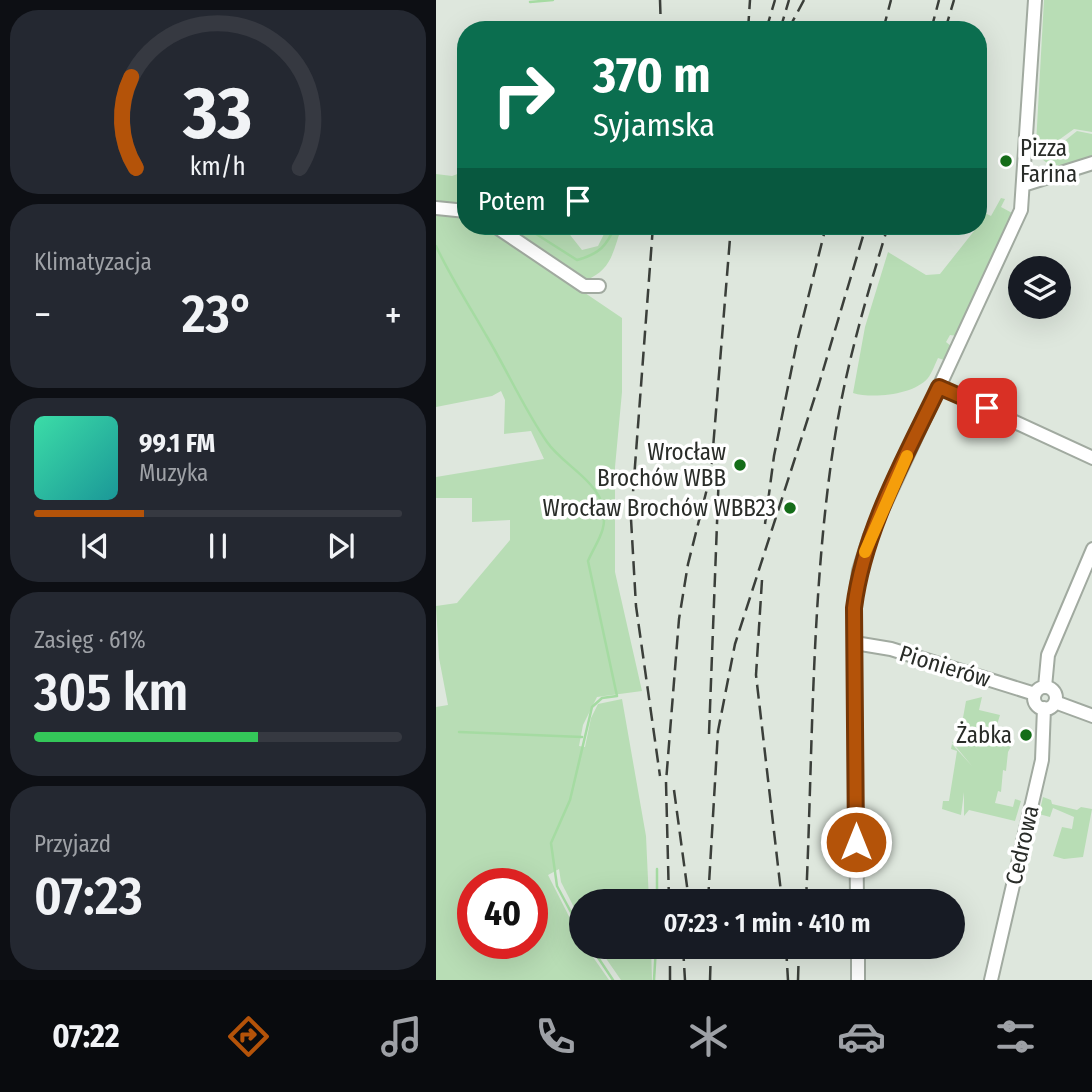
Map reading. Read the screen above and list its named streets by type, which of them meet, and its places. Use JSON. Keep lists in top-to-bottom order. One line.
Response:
{"streets":{"street":["Pionierów","Cedrowa"]},"places":["Pizza Farina","Wrocław Brochów WBB","Wrocław Brochów WBB23","Żabka"],"page":{"turn":["370 m","Syjamska"],"then":"Potem","tile":["Klimatyzacja",["Zasięg · 61%","305 km"],["Przyjazd","07:23"]],"heat":["−","23°","+"],"song":["99.1 FM","Muzyka"],"limit":"40","trip":"07:23 · 1 min · 410 m","tabs":"07:22","gauge":["33","km/h"]}}
